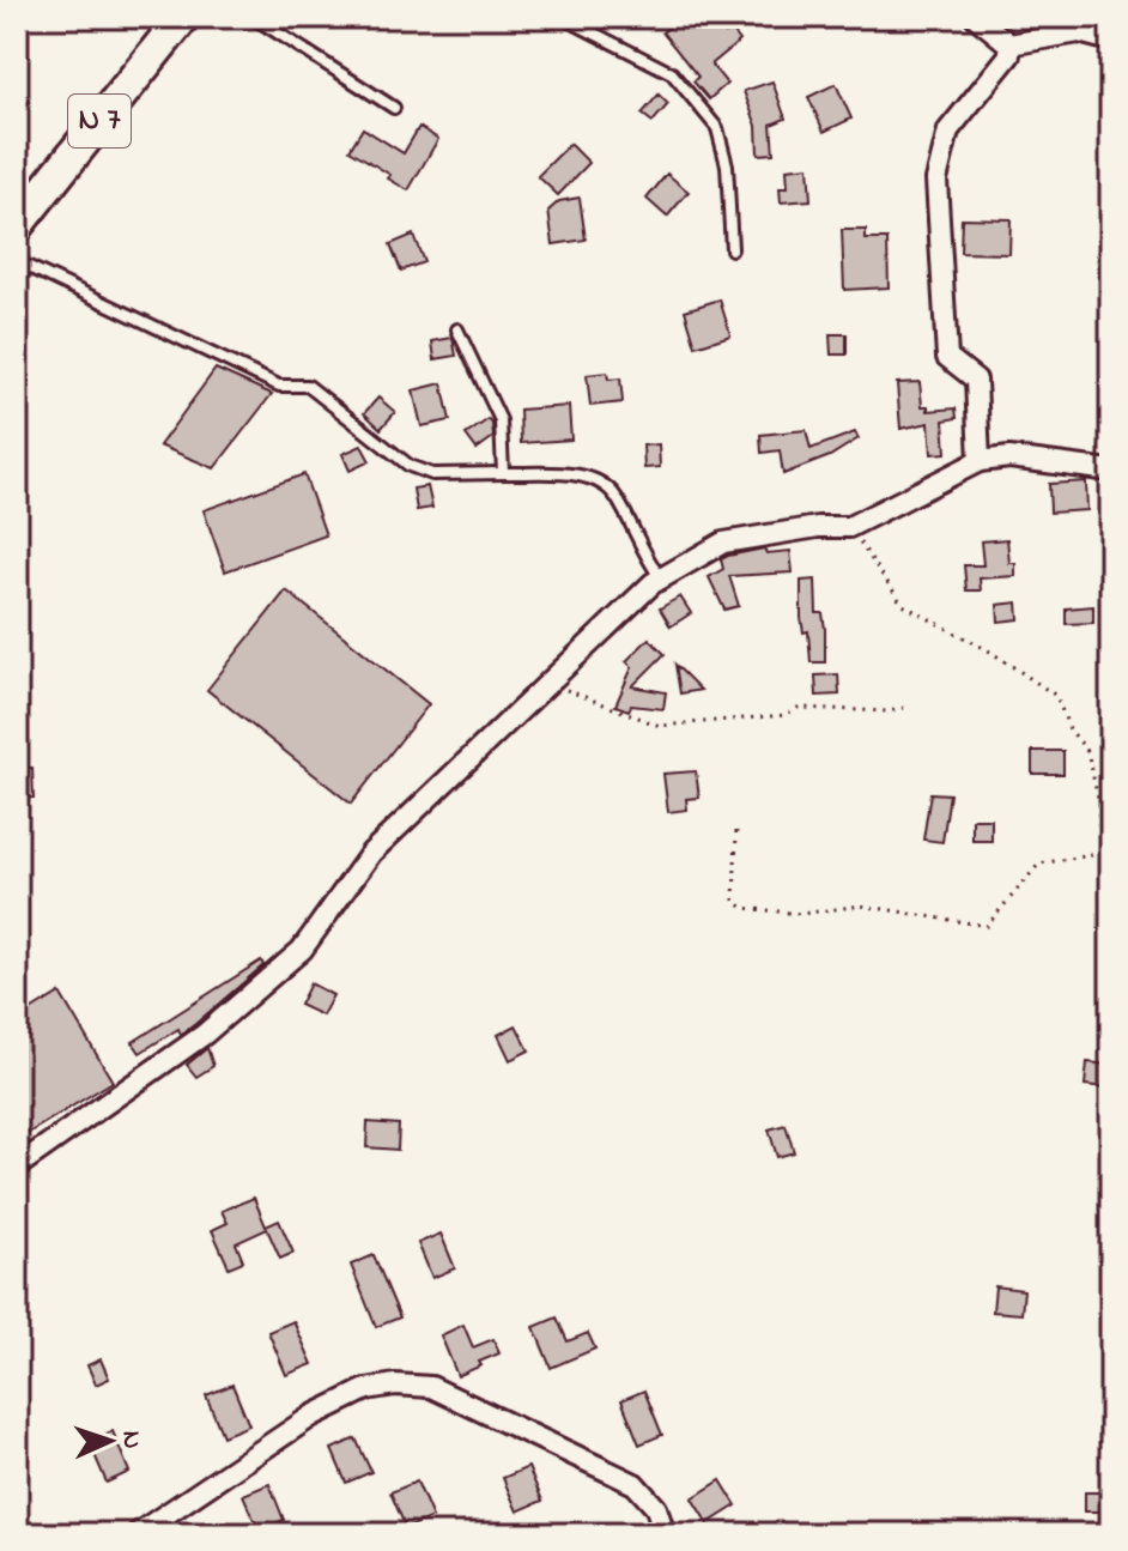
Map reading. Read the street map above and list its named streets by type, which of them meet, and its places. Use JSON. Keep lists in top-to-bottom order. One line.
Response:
{"streets":{"main road":["N 7"]},"north":"right"}
